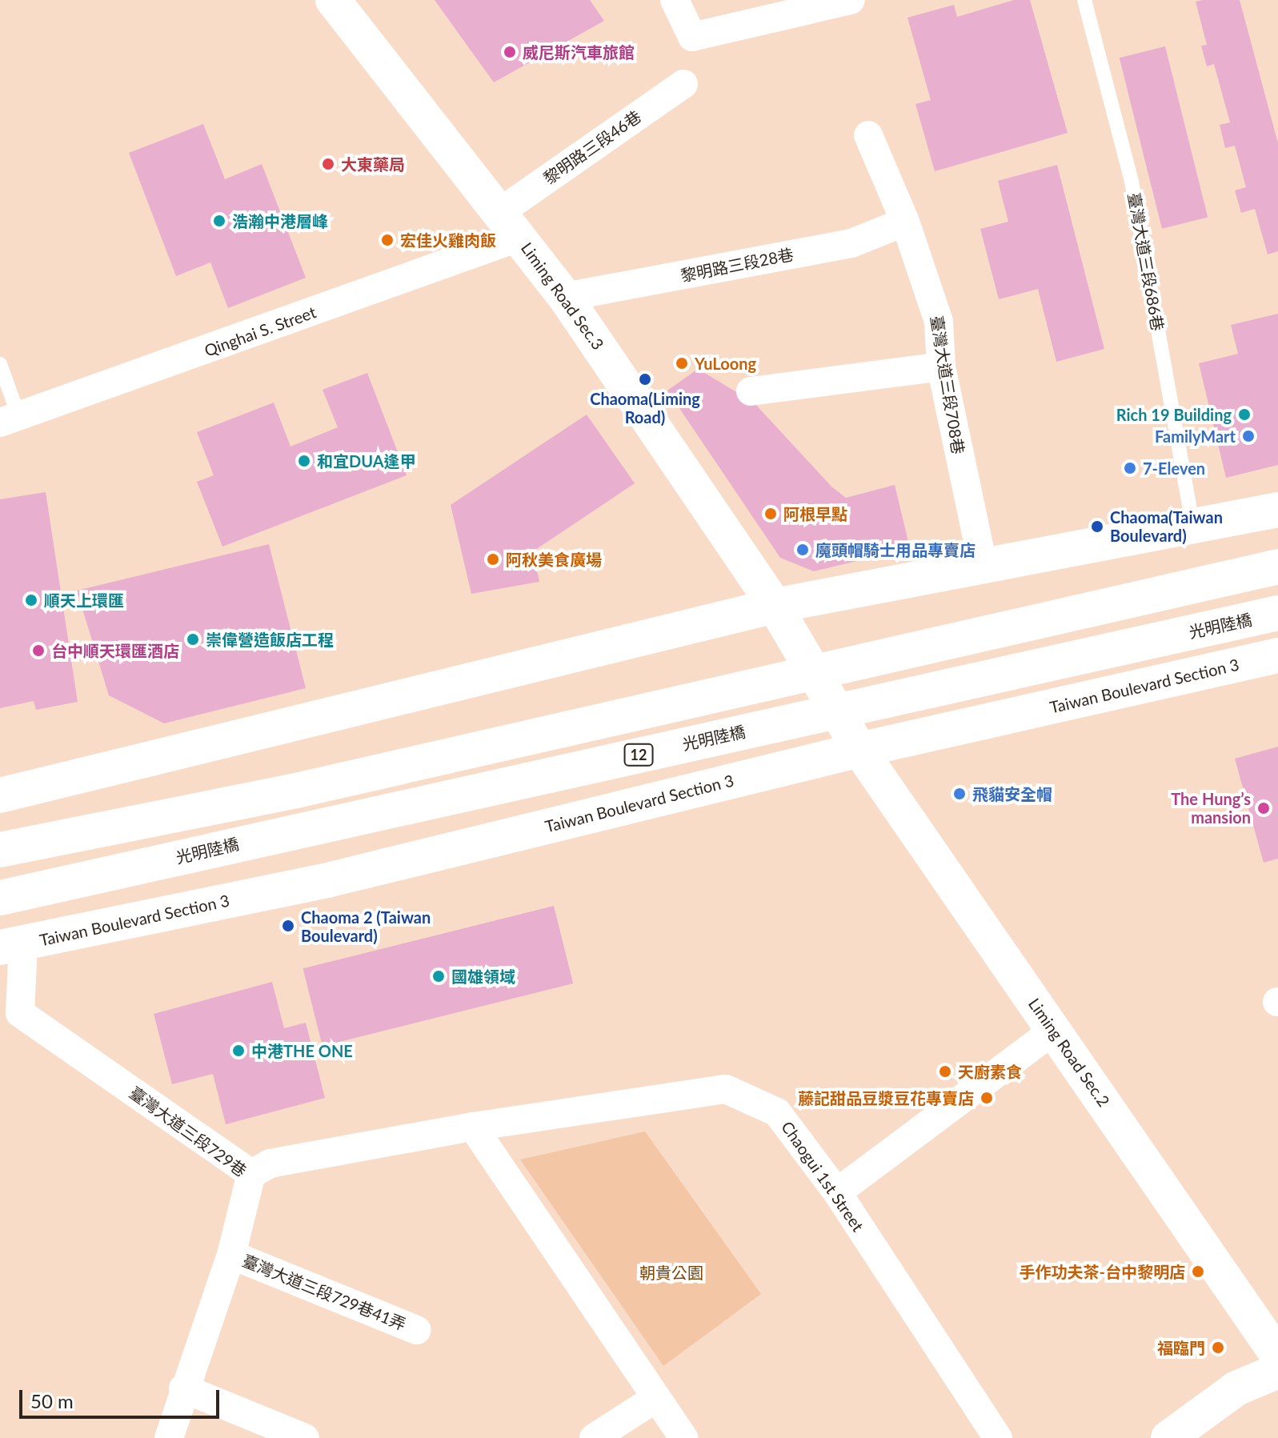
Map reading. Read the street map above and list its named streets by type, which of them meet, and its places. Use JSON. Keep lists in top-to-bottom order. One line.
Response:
{"streets":{"main road":["Liming Road Sec.3","光明陸橋","Taiwan Boulevard Section 3","12","Liming Road Sec.2"],"street":["黎明路三段46巷","黎明路三段28巷","Qinghai S. Street","臺灣大道三段708巷","臺灣大道三段729巷","Chaogui 1st Street","臺灣大道三段729巷41弄"],"lane":["臺灣大道三段686巷"]},"crossings":[["黎明路三段46巷","Liming Road Sec.3"],["黎明路三段46巷","Qinghai S. Street"],["黎明路三段28巷","Liming Road Sec.3"],["黎明路三段28巷","臺灣大道三段708巷"],["Liming Road Sec.3","Qinghai S. Street"],["Liming Road Sec.3","Taiwan Boulevard Section 3"],["Liming Road Sec.3","Liming Road Sec.2"],["Taiwan Boulevard Section 3","Liming Road Sec.2"],["Taiwan Boulevard Section 3","臺灣大道三段729巷"],["臺灣大道三段729巷","Chaogui 1st Street"],["臺灣大道三段729巷","臺灣大道三段729巷41弄"]],"parks":["朝貴公園"],"places":["威尼斯汽車旅館","大東藥局","浩瀚中港層峰","宏佳火雞肉飯","YuLoong","Chaoma(Liming Road)","Rich 19 Building","FamilyMart","和宜DUA逢甲","7-Eleven","阿根早點","Chaoma(Taiwan Boulevard)","魔頭帽騎士用品專賣店","阿秋美食廣場","順天上環匯","崇偉營造飯店工程","台中順天環匯酒店","飛貓安全帽","The Hung’s mansion","Chaoma 2 (Taiwan Boulevard)","國雄領域","中港THE ONE","天廚素食","藤記甜品豆漿豆花專賣店","手作功夫茶-台中黎明店","福臨門"],"scale_bar":"50 m"}
